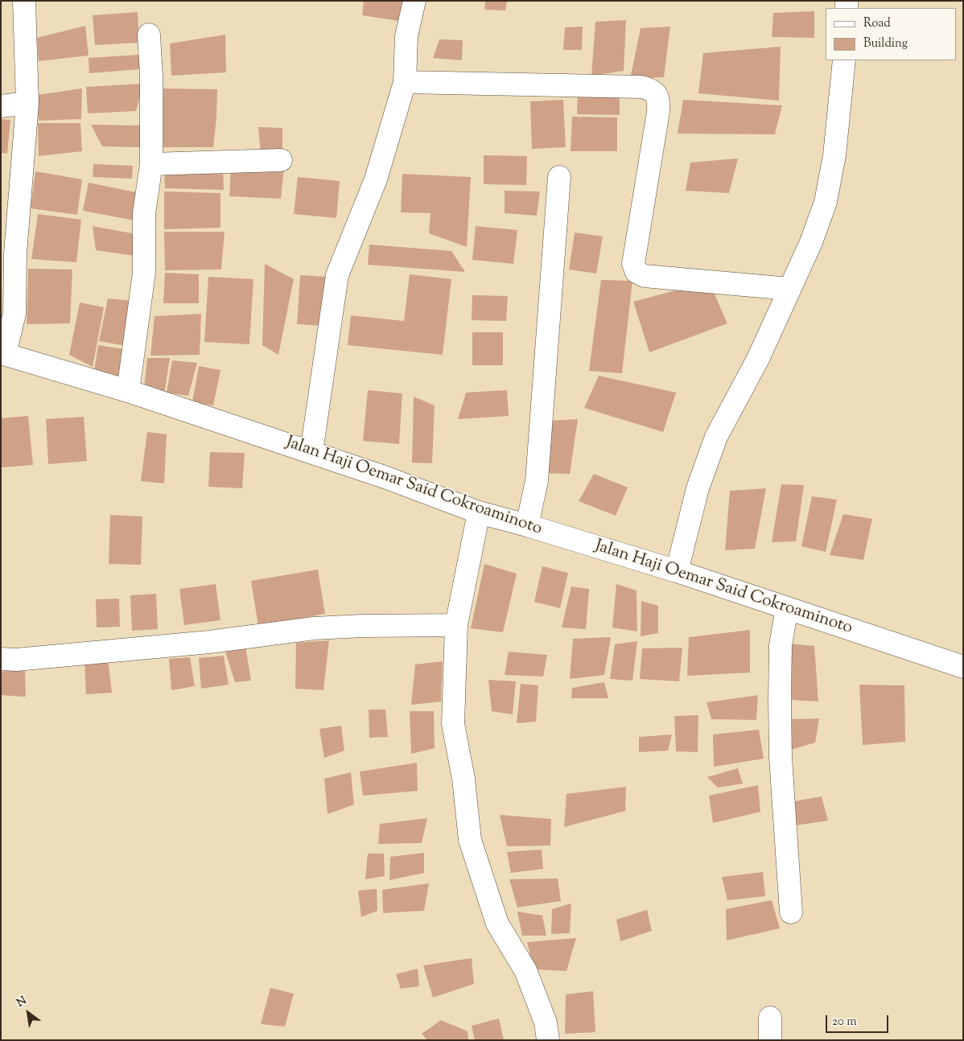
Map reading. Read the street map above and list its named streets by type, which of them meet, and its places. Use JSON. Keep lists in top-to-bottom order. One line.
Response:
{"streets":{"main road":["Jalan Haji Oemar Said Cokroaminoto"]},"legend":["Road","Building"],"scale_bar":"20 m","north":"top left"}
